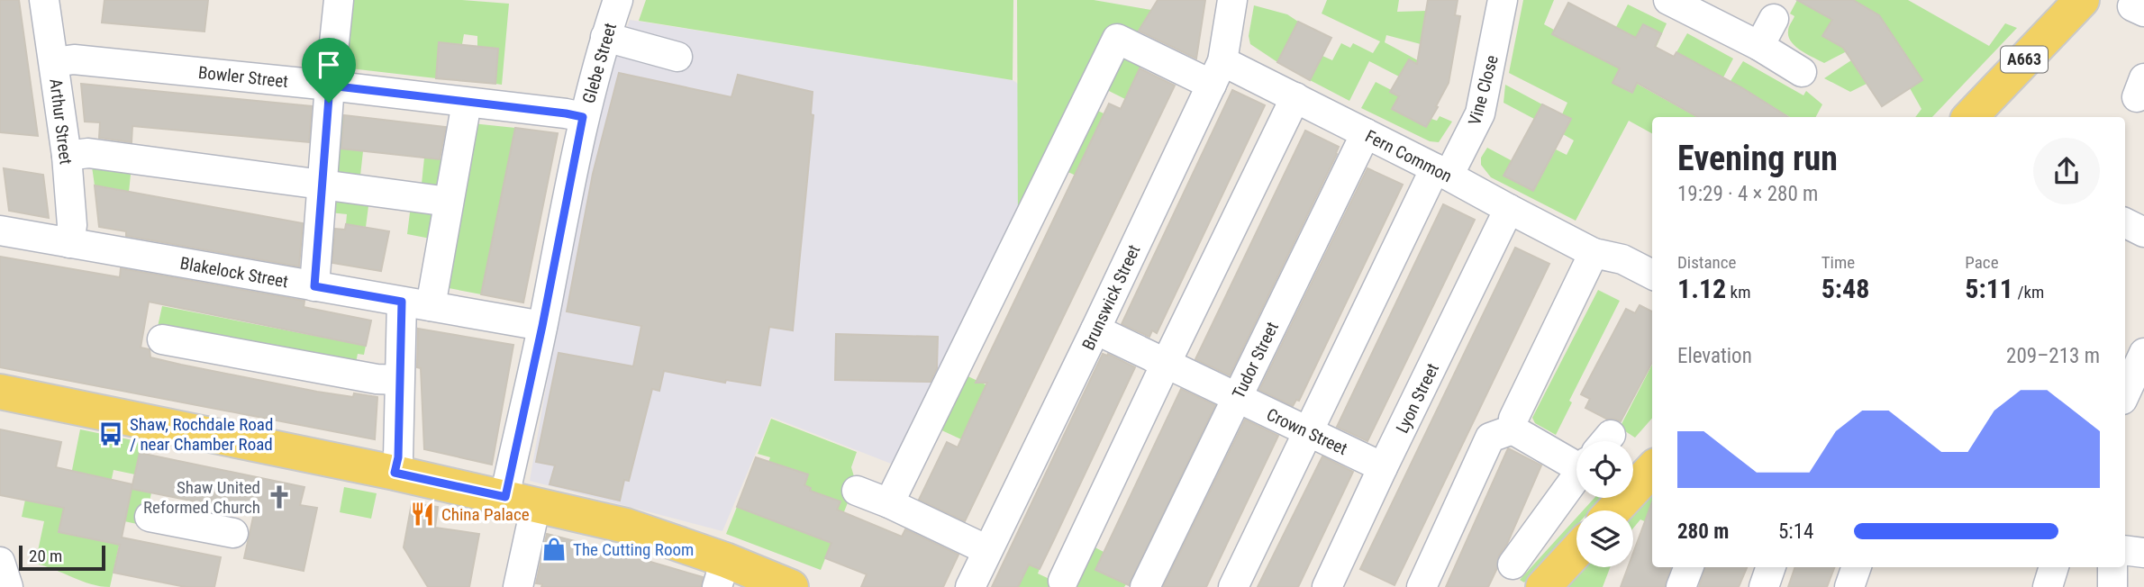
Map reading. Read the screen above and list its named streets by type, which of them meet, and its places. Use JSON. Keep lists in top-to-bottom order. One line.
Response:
{"streets":{"main road":["A663"],"street":["Glebe Street","Bowler Street","Vine Close","Arthur Street","Fern Common","Blakelock Street","Brunswick Street","Tudor Street","Lyon Street","Crown Street"]},"crossings":[["Glebe Street","Bowler Street"],["Glebe Street","Blakelock Street"],["Bowler Street","Arthur Street"],["Vine Close","Fern Common"],["Vine Close","Crown Street"],["Arthur Street","Blakelock Street"],["Fern Common","Brunswick Street"],["Fern Common","Tudor Street"],["Fern Common","Lyon Street"],["Brunswick Street","Crown Street"],["Tudor Street","Crown Street"],["Lyon Street","Crown Street"]],"places":{"bus stop":["Shaw, Rochdale Road / near Chamber Road"],"church":["Shaw United Reformed Church"],"restaurant":["China Palace"],"shop":["The Cutting Room"]},"scale_bar":"20 m","page":{"heading":["Evening run","19:29 · 4 × 280 m"],"stats":[["Distance","1.12 km"],["Time","5:48"],["Pace","5:11 /km"]],"chart":["Elevation","209–213 m"],"list":[{"name":"280 m","note":"5:14"}],"scale":"20 m"}}
